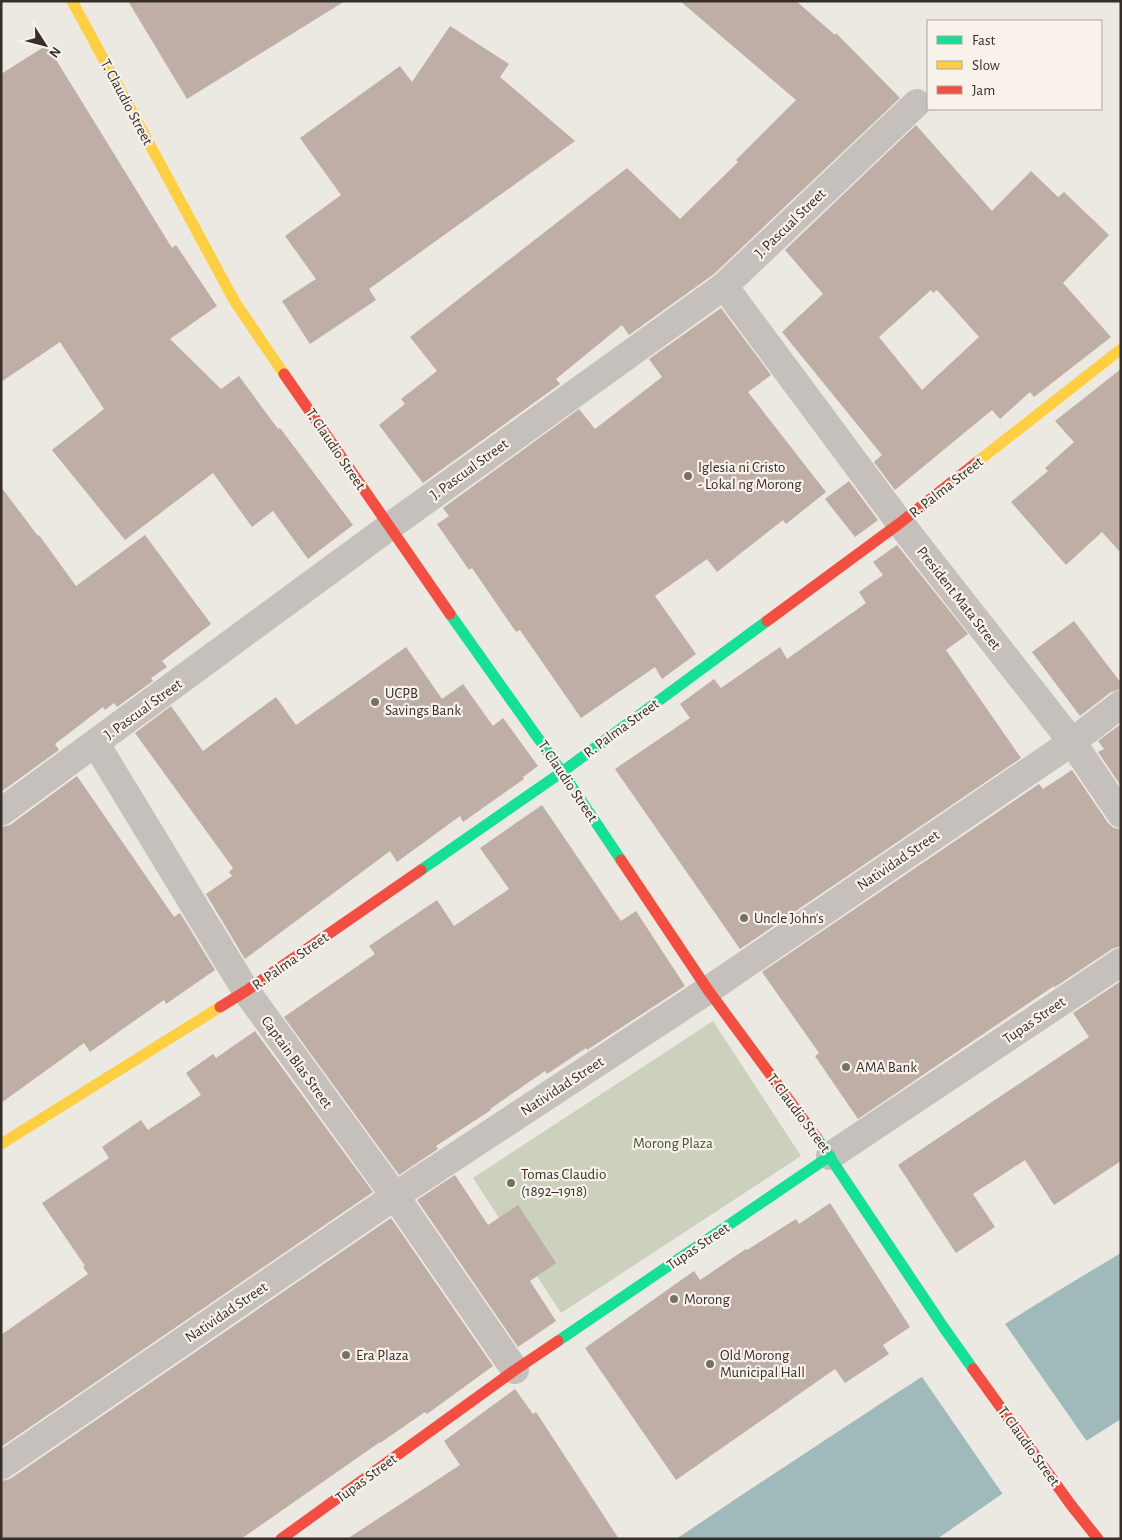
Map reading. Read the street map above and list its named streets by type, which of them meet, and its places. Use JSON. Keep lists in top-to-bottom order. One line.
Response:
{"streets":{"street":["T. Claudio Street","J. Pascual Street","R. Palma Street","President Mata Street","Natividad Street","Tupas Street","Captain Blas Street"]},"crossings":[["T. Claudio Street","J. Pascual Street"],["T. Claudio Street","R. Palma Street"],["T. Claudio Street","Natividad Street"],["T. Claudio Street","Tupas Street"],["J. Pascual Street","President Mata Street"],["J. Pascual Street","Captain Blas Street"],["R. Palma Street","President Mata Street"],["R. Palma Street","Captain Blas Street"],["President Mata Street","Natividad Street"],["Natividad Street","Captain Blas Street"],["Tupas Street","Captain Blas Street"]],"parks":["Morong Plaza"],"places":["Iglesia ni Cristo - Lokal ng Morong","UCPB Savings Bank","Uncle John's","AMA Bank","Tomas Claudio (1892–1918)","Morong","Era Plaza","Old Morong Municipal Hall"],"legend":["Fast","Slow","Jam"],"north":"bottom right"}
